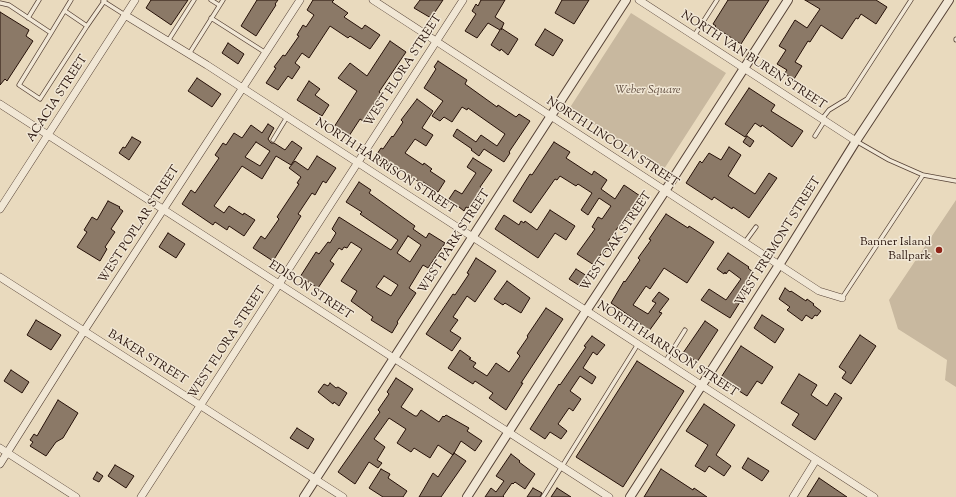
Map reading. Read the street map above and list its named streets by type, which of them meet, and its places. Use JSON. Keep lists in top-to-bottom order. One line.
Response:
{"streets":{"street":["NORTH VAN BUREN STREET","WEST FLORA STREET","ACACIA STREET","NORTH LINCOLN STREET","NORTH HARRISON STREET","WEST POPLAR STREET","WEST PARK STREET","WEST OAK STREET","WEST FREMONT STREET","EDISON STREET","BAKER STREET"]},"crossings":[["NORTH VAN BUREN STREET","WEST OAK STREET"],["NORTH VAN BUREN STREET","WEST FREMONT STREET"],["WEST FLORA STREET","NORTH LINCOLN STREET"],["WEST FLORA STREET","NORTH HARRISON STREET"],["WEST FLORA STREET","EDISON STREET"],["WEST FLORA STREET","BAKER STREET"],["ACACIA STREET","NORTH HARRISON STREET"],["ACACIA STREET","EDISON STREET"],["NORTH LINCOLN STREET","WEST PARK STREET"],["NORTH LINCOLN STREET","WEST OAK STREET"],["NORTH LINCOLN STREET","WEST FREMONT STREET"],["NORTH HARRISON STREET","WEST POPLAR STREET"],["NORTH HARRISON STREET","WEST PARK STREET"],["NORTH HARRISON STREET","WEST OAK STREET"],["NORTH HARRISON STREET","WEST FREMONT STREET"],["WEST POPLAR STREET","EDISON STREET"],["WEST POPLAR STREET","BAKER STREET"],["WEST PARK STREET","EDISON STREET"],["WEST PARK STREET","BAKER STREET"],["WEST OAK STREET","EDISON STREET"]],"parks":["Weber Square"],"places":["Banner Island Ballpark"]}
